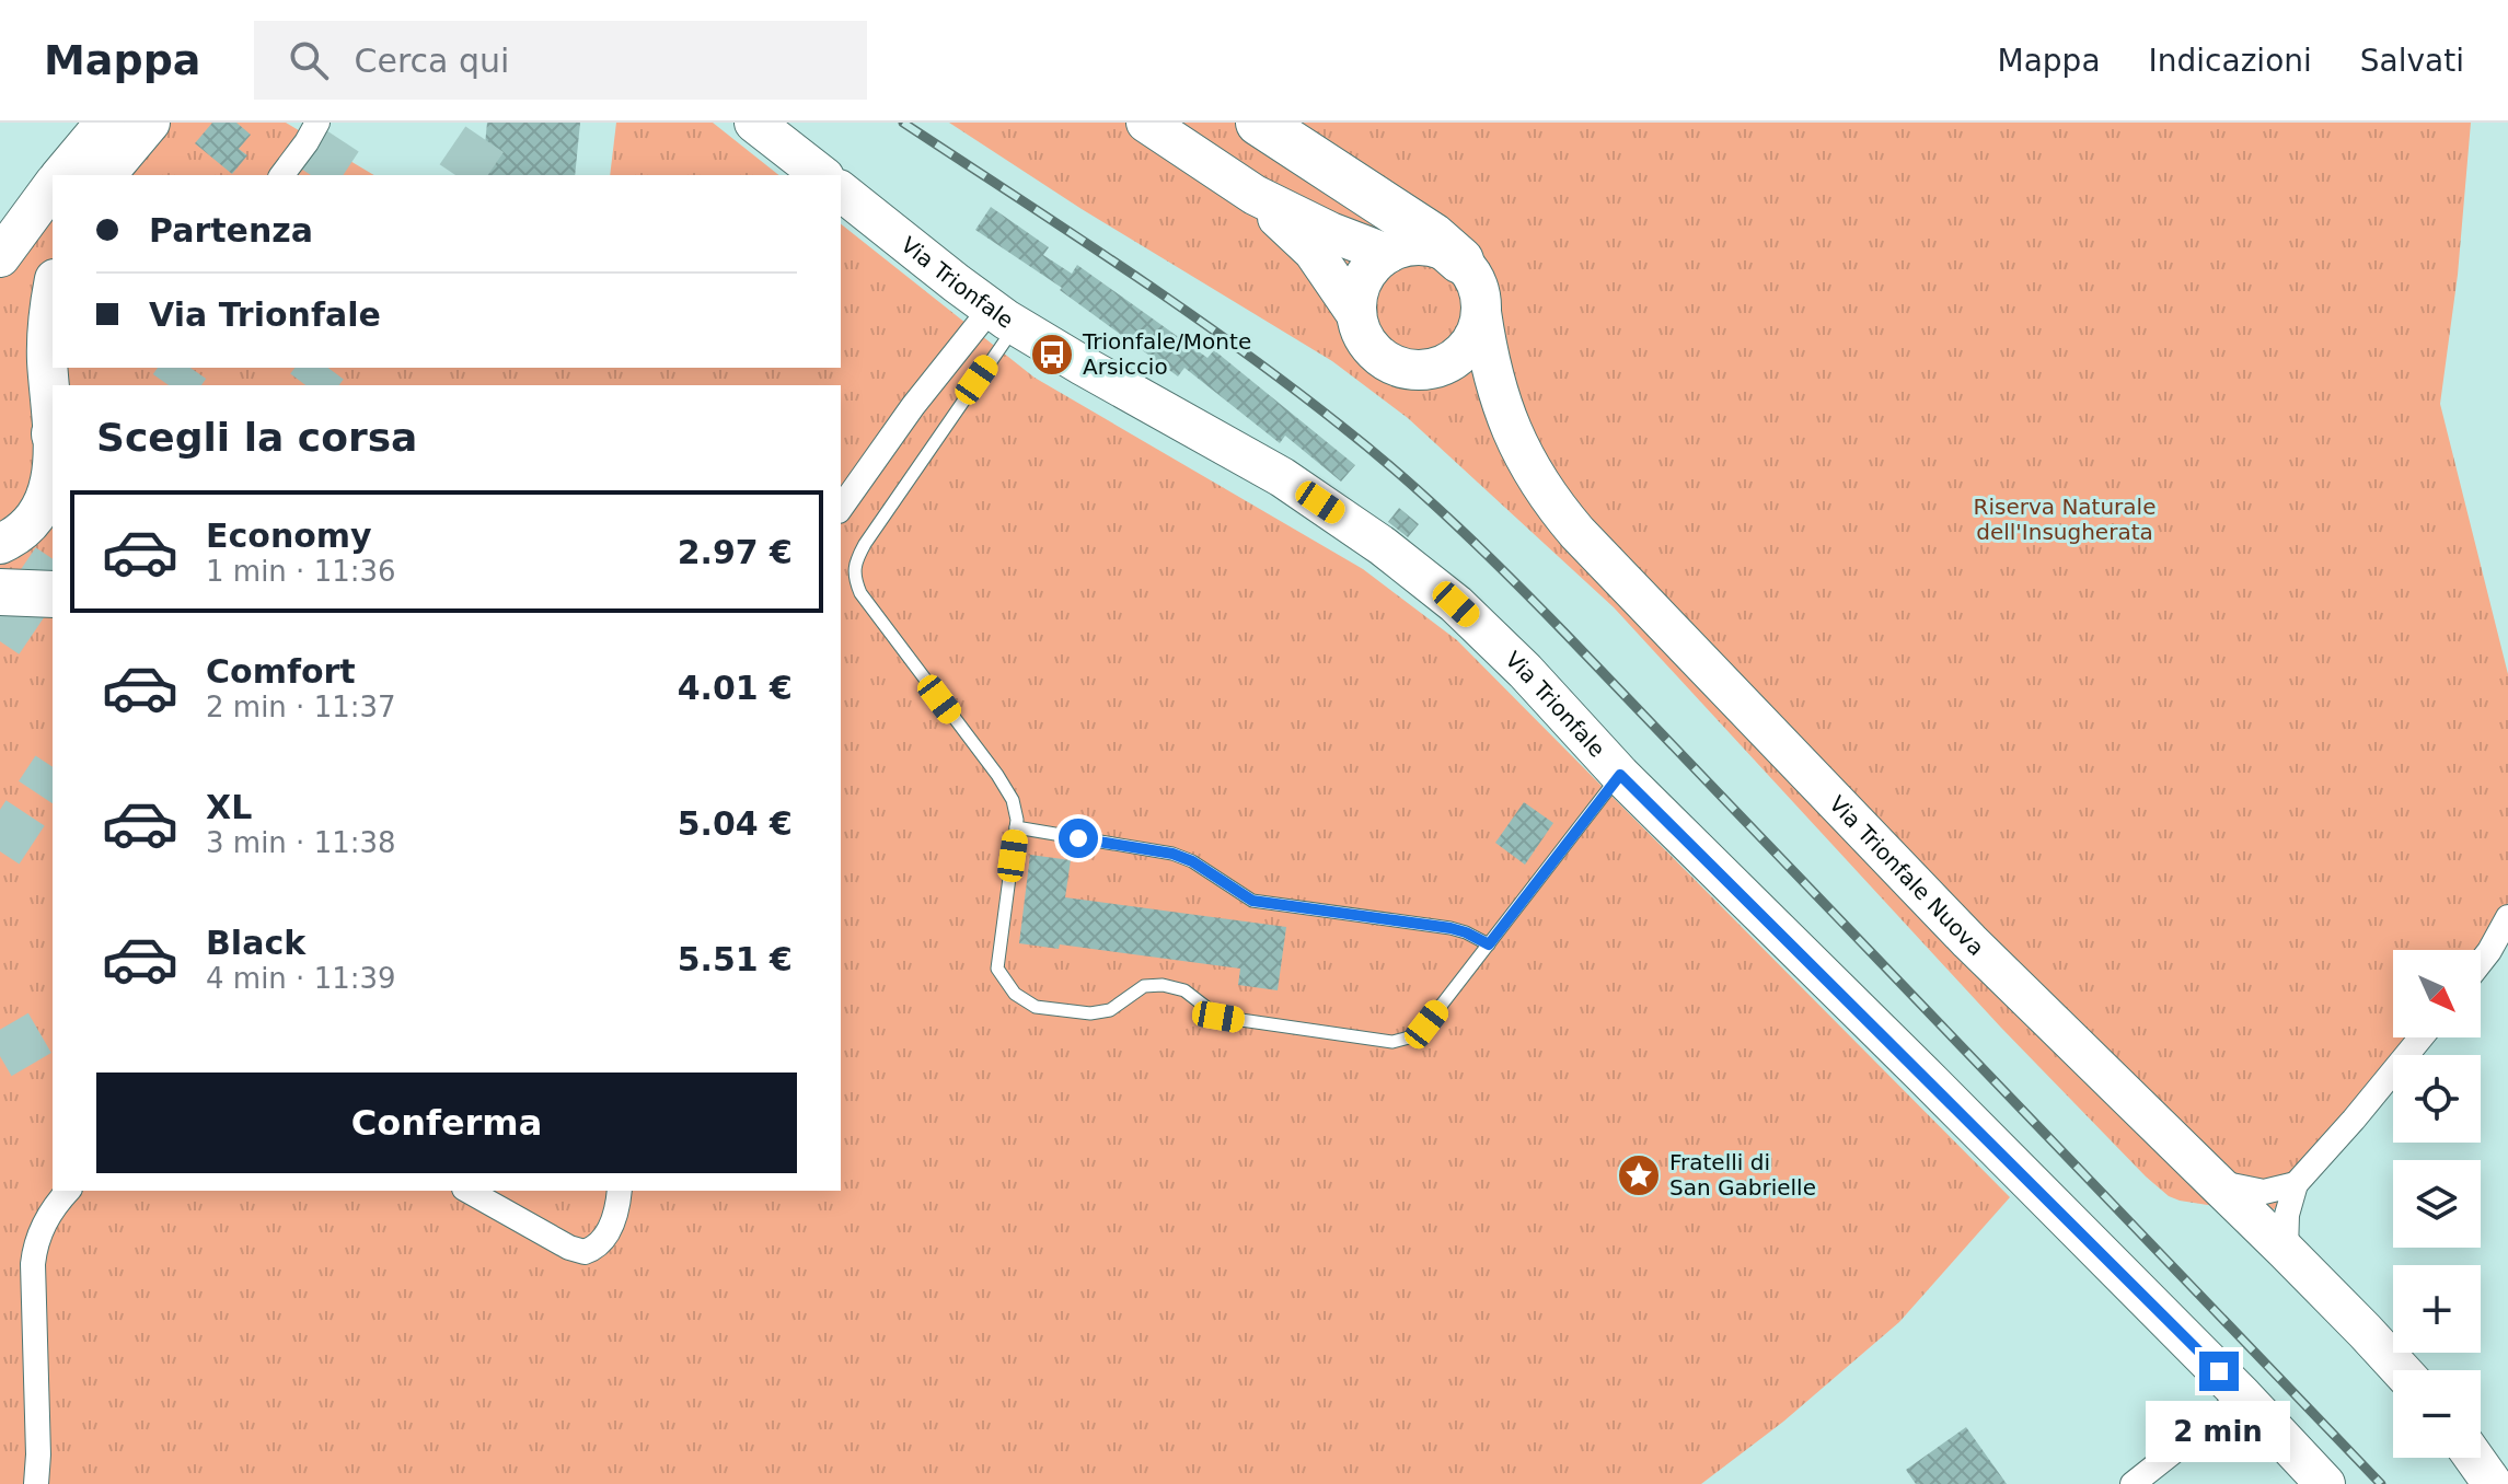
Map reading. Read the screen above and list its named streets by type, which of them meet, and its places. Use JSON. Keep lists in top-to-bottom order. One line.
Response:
{"streets":{"main road":["Via Trionfale","Via Trionfale Nuova"]},"parks":["Riserva Naturale dell'Insugherata"],"places":{"bus stop":["Trionfale/Monte Arsiccio"],"place":["Fratelli di San Gabrielle"]},"north":"bottom right","page":{"header":"Mappa","search":"Cerca qui","nav":["Mappa","Indicazioni","Salvati"],"banner":["Partenza","Via Trionfale"],"heading":"Scegli la corsa","list":[{"name":"Economy","note":"1 min · 11:36","value":"2.97 €"},{"name":"Comfort","note":"2 min · 11:37","value":"4.01 €"},{"name":"XL","note":"3 min · 11:38","value":"5.04 €"},{"name":"Black","note":"4 min · 11:39","value":"5.51 €"}],"map_buttons":["+","−"],"buttons":"Conferma","bubble":"2 min"}}
